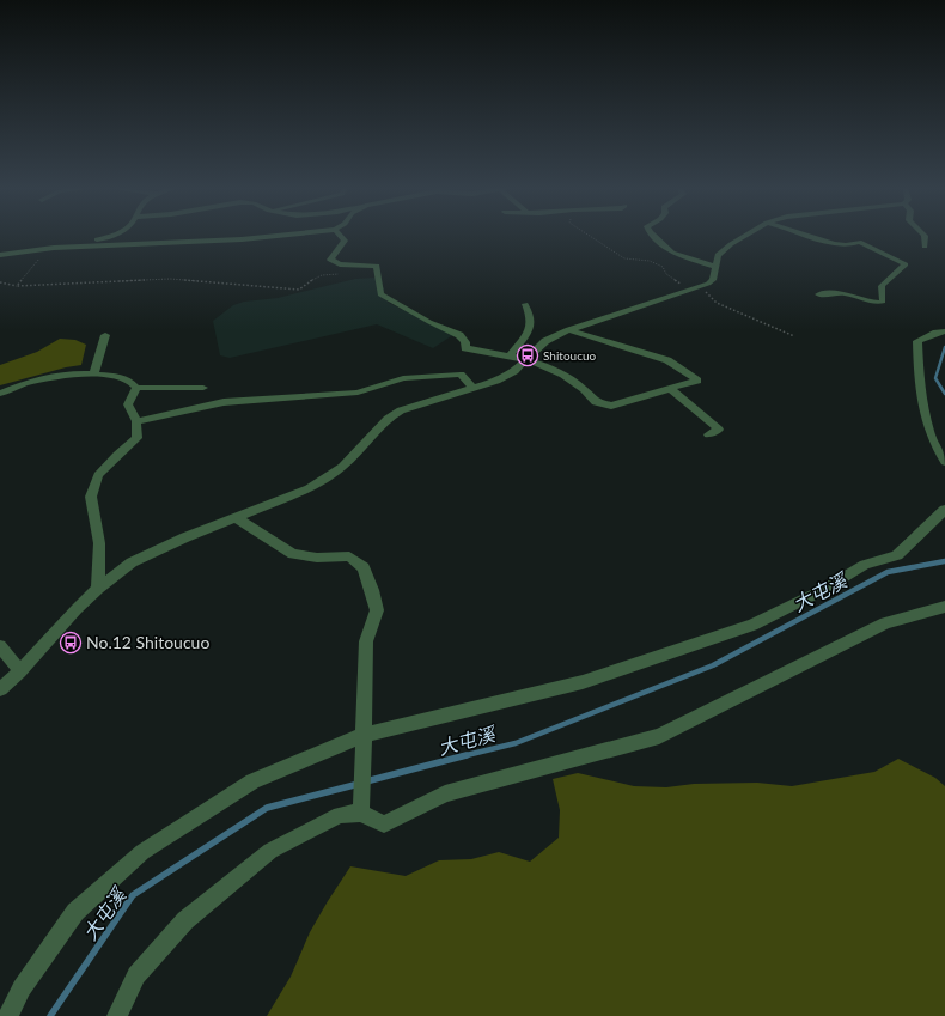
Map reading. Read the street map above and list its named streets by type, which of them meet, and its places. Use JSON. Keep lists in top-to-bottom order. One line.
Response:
{"water":["大屯溪"],"places":{"bus stop":["Shitoucuo","No.12 Shitoucuo"]}}
